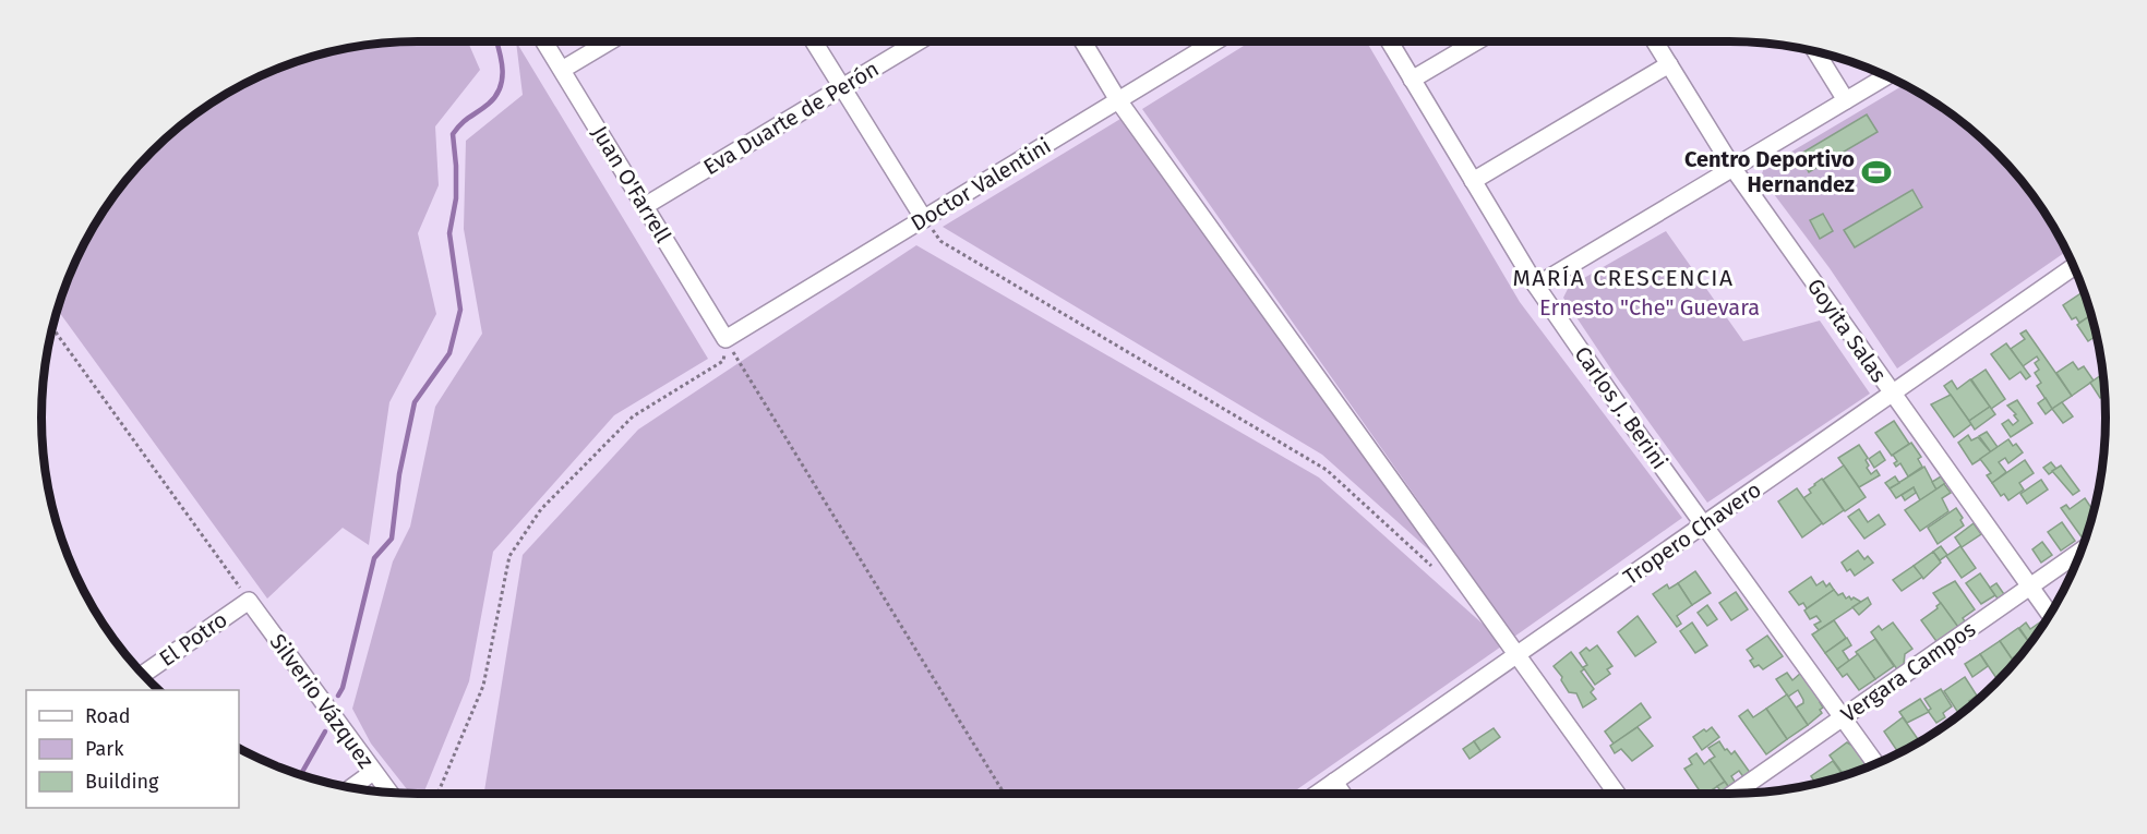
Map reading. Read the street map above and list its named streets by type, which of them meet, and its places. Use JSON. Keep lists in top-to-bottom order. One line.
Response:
{"streets":{"street":["Eva Duarte de Perón","Juan O'Farrell","Doctor Valentini","Goyita Salas","Carlos J. Berini","Tropero Chavero","El Potro","Vergara Campos","Silverio Vázquez"]},"crossings":[["Eva Duarte de Perón","Juan O'Farrell"],["Juan O'Farrell","Doctor Valentini"],["Goyita Salas","Tropero Chavero"],["Goyita Salas","Vergara Campos"],["Carlos J. Berini","Tropero Chavero"],["Carlos J. Berini","Vergara Campos"],["El Potro","Silverio Vázquez"]],"districts":["MARÍA CRESCENCIA"],"parks":["Ernesto \"Che\" Guevara"],"places":{"sports":["Centro Deportivo Hernandez"]},"legend":["Road","Park","Building"]}
